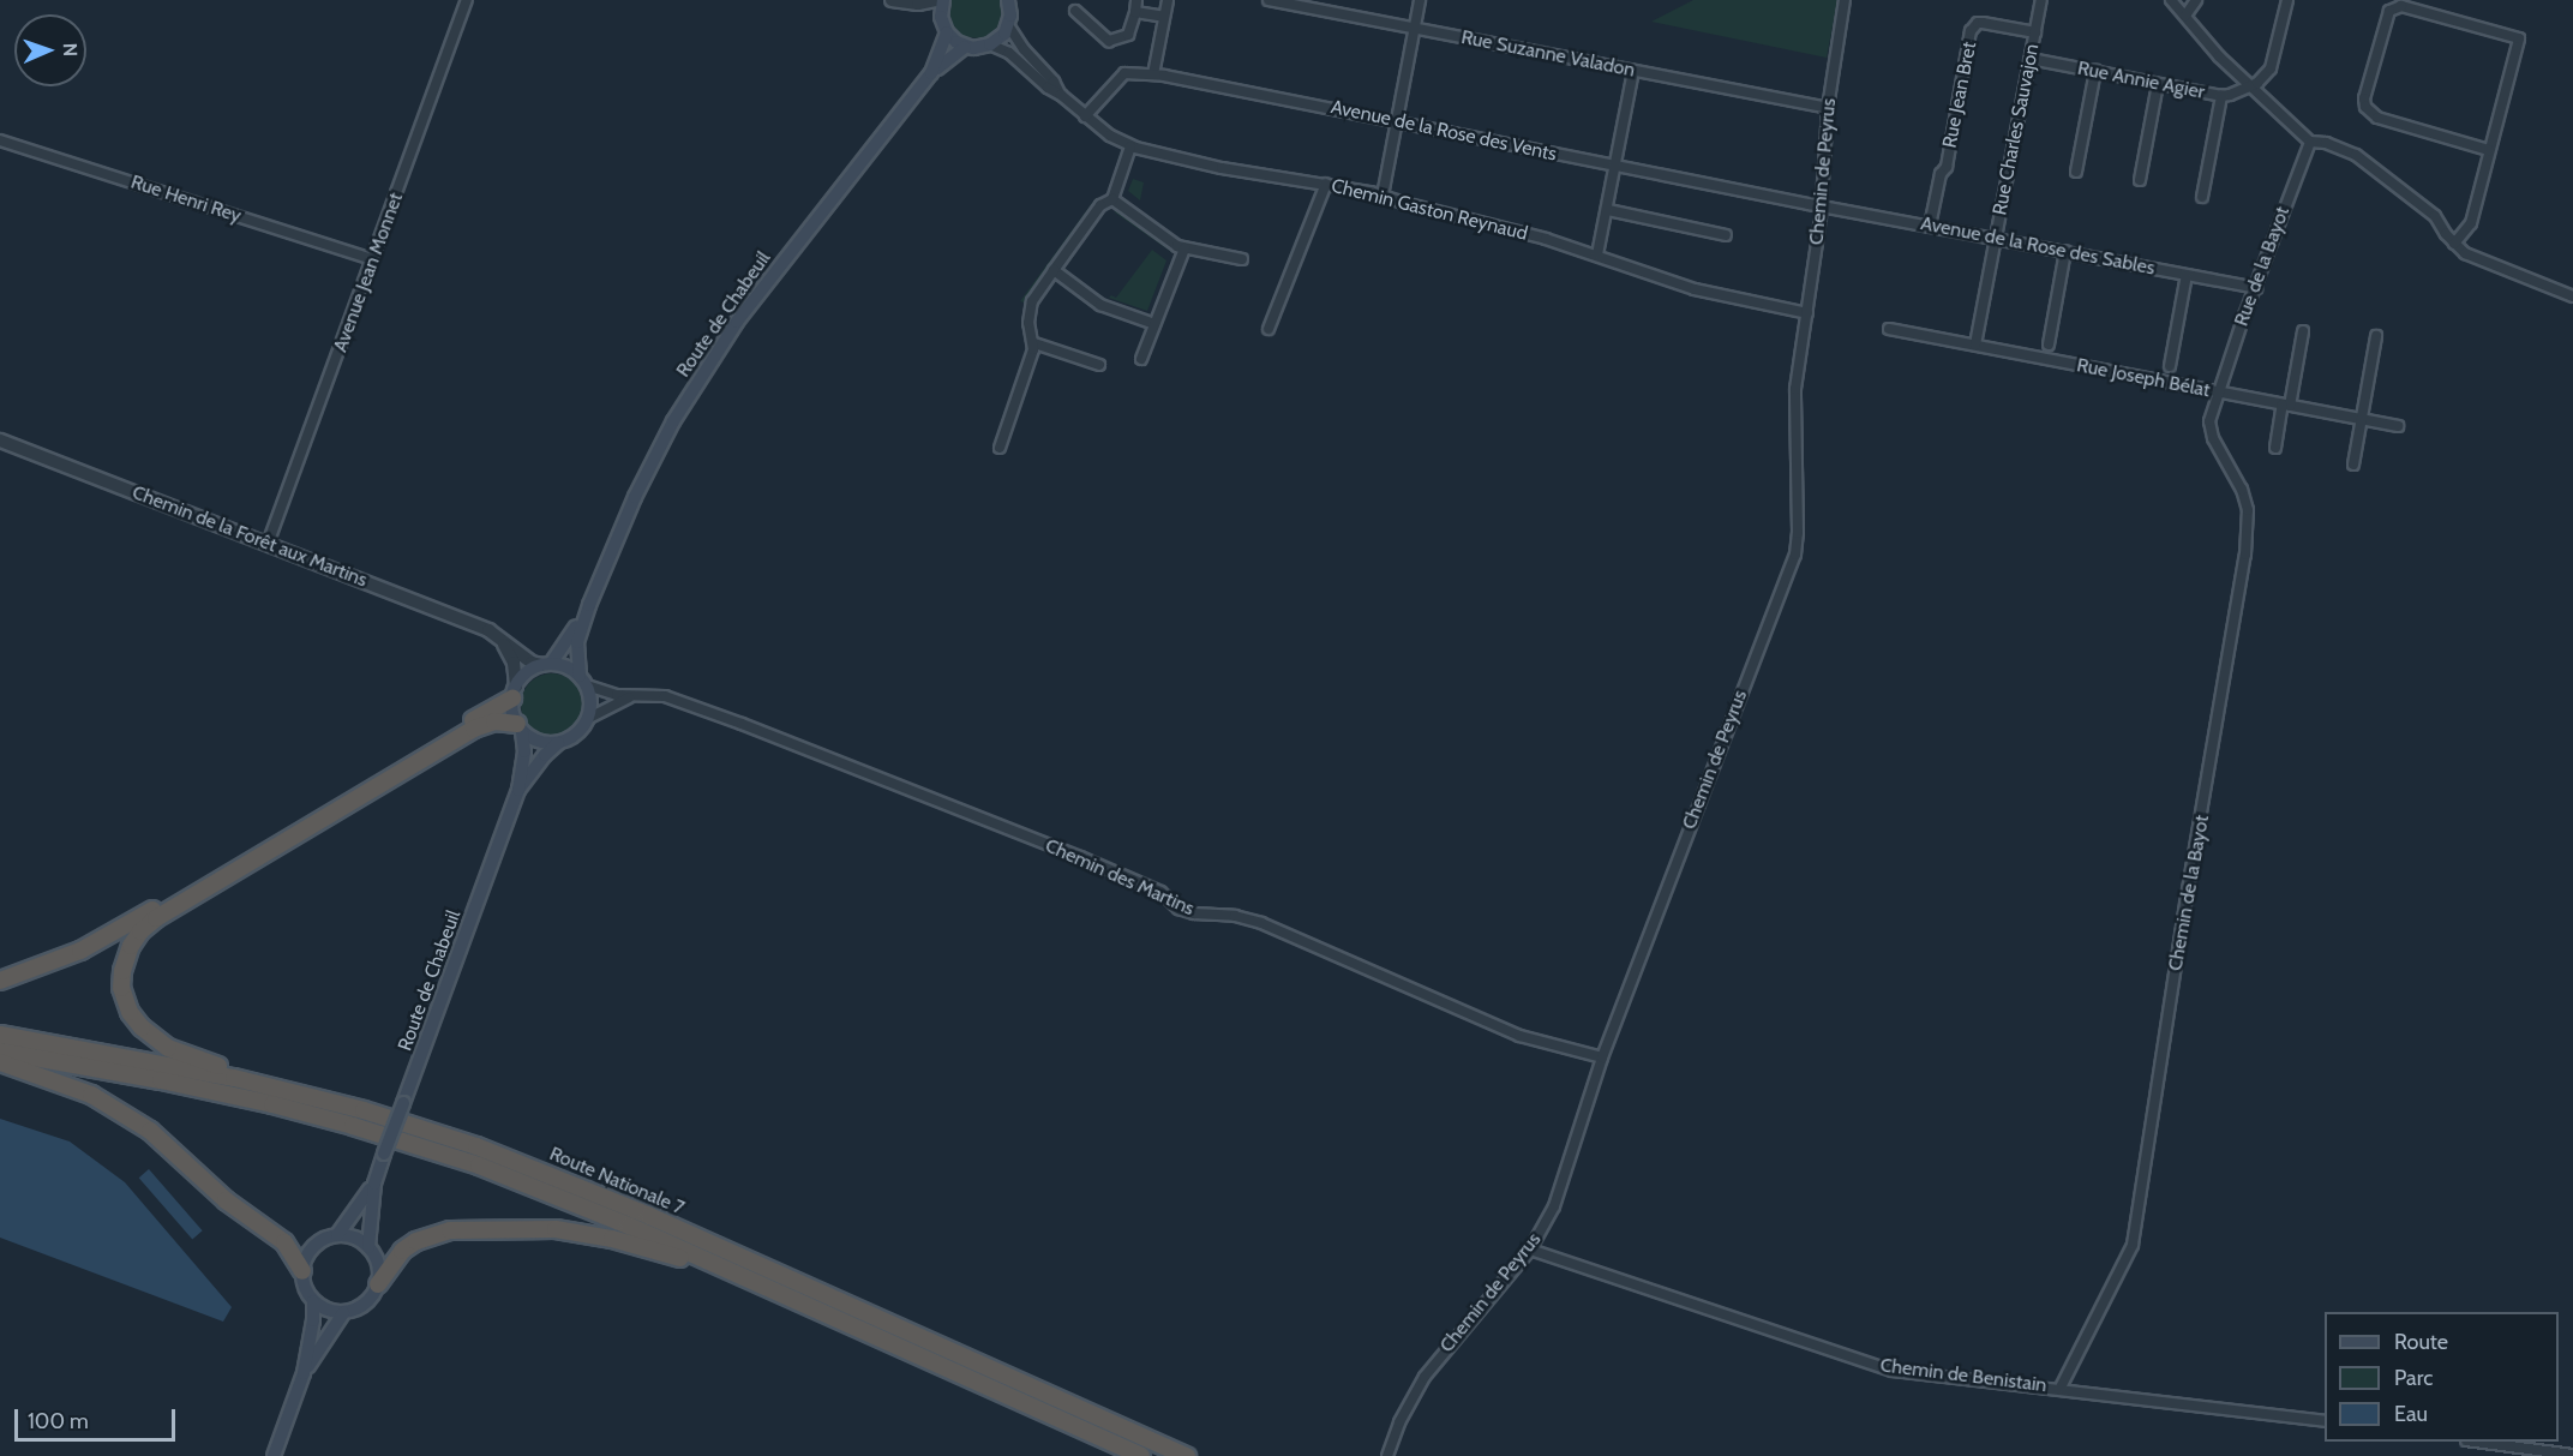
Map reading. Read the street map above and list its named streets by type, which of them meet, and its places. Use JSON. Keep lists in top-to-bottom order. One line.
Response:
{"streets":{"highway":["Route Nationale 7"],"main road":["Route de Chabeuil"],"street":["Rue Suzanne Valadon","Rue Annie Agier","Rue Jean Bret","Rue Charles Sauvajon","Avenue de la Rose des Vents","Chemin de Peyrus","Rue Henri Rey","Chemin Gaston Reynaud","Avenue de la Rose des Sables","Rue de la Bayot","Avenue Jean Monnet","Rue Joseph Bélat","Chemin de la Forêt aux Martins","Chemin des Martins","Chemin de la Bayot","Chemin de Benistain"]},"crossings":[["Rue Suzanne Valadon","Chemin de Peyrus"],["Rue Annie Agier","Rue Charles Sauvajon"],["Rue Jean Bret","Rue Charles Sauvajon"],["Rue Jean Bret","Avenue de la Rose des Sables"],["Rue Charles Sauvajon","Avenue de la Rose des Sables"],["Rue Charles Sauvajon","Rue Joseph Bélat"],["Avenue de la Rose des Vents","Chemin de Peyrus"],["Avenue de la Rose des Vents","Chemin Gaston Reynaud"],["Avenue de la Rose des Vents","Avenue de la Rose des Sables"],["Chemin de Peyrus","Chemin Gaston Reynaud"],["Chemin de Peyrus","Avenue de la Rose des Sables"],["Chemin de Peyrus","Chemin des Martins"],["Chemin de Peyrus","Chemin de Benistain"],["Rue Henri Rey","Avenue Jean Monnet"],["Avenue de la Rose des Sables","Rue de la Bayot"],["Rue de la Bayot","Rue Joseph Bélat"],["Rue de la Bayot","Chemin de la Bayot"],["Avenue Jean Monnet","Chemin de la Forêt aux Martins"],["Rue Joseph Bélat","Chemin de la Bayot"],["Chemin de la Forêt aux Martins","Chemin des Martins"],["Chemin de la Bayot","Chemin de Benistain"]],"legend":["Route","Parc","Eau"],"scale_bar":"100 m","north":"right"}
